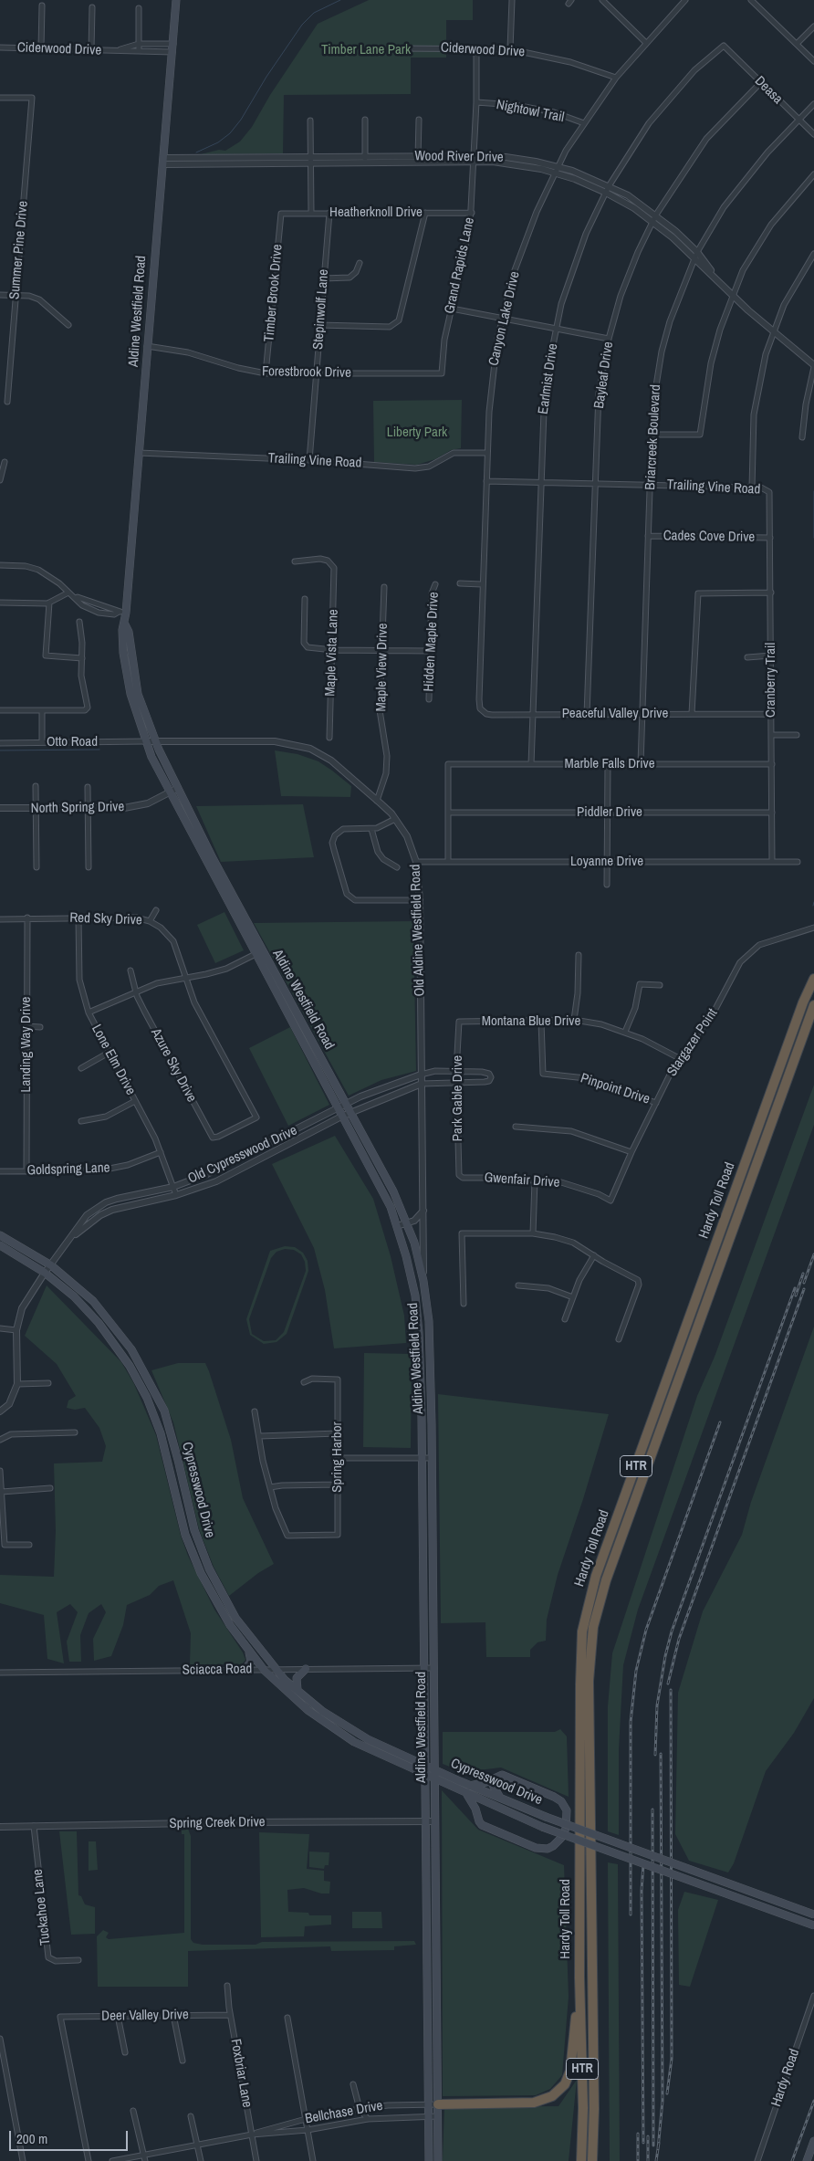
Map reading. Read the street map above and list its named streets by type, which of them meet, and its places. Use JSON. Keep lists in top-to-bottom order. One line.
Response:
{"streets":{"highway":["Hardy Toll Road","HTR"],"main road":["Aldine Westfield Road","Cypresswood Drive"],"street":["Ciderwood Drive","Deasa","Nightowl Trail","Wood River Drive","Heatherknoll Drive","Summer Pine Drive","Grand Rapids Lane","Timber Brook Drive","Stepinwolf Lane","Canyon Lake Drive","Forestbrook Drive","Bayleaf Drive","Earlmist Drive","Briarcreek Boulevard","Trailing Vine Road","Cades Cove Drive","Hidden Maple Drive","Maple Vista Lane","Maple View Drive","Cranberry Trail","Peaceful Valley Drive","Otto Road","Marble Falls Drive","North Spring Drive","Piddler Drive","Loyanne Drive","Red Sky Drive","Old Aldine Westfield Road","Montana Blue Drive","Stargazer Point","Landing Way Drive","Lone Elm Drive","Azure Sky Drive","Pinpoint Drive","Park Gable Drive","Old Cypresswood Drive","Goldspring Lane","Gwenfair Drive","Spring Harbor","Sciacca Road","Spring Creek Drive","Tuckahoe Lane","Deer Valley Drive","Foxbriar Lane","Hardy Road","Bellchase Drive"]},"crossings":[["Ciderwood Drive","Grand Rapids Lane"],["Ciderwood Drive","Aldine Westfield Road"],["Ciderwood Drive","Canyon Lake Drive"],["Deasa","Bayleaf Drive"],["Deasa","Earlmist Drive"],["Deasa","Briarcreek Boulevard"],["Nightowl Trail","Grand Rapids Lane"],["Nightowl Trail","Canyon Lake Drive"],["Wood River Drive","Grand Rapids Lane"],["Wood River Drive","Aldine Westfield Road"],["Wood River Drive","Canyon Lake Drive"],["Wood River Drive","Bayleaf Drive"],["Wood River Drive","Earlmist Drive"],["Wood River Drive","Briarcreek Boulevard"],["Heatherknoll Drive","Grand Rapids Lane"],["Heatherknoll Drive","Timber Brook Drive"],["Heatherknoll Drive","Stepinwolf Lane"],["Grand Rapids Lane","Forestbrook Drive"],["Timber Brook Drive","Forestbrook Drive"],["Stepinwolf Lane","Forestbrook Drive"],["Stepinwolf Lane","Trailing Vine Road"],["Aldine Westfield Road","Forestbrook Drive"],["Aldine Westfield Road","Trailing Vine Road"],["Aldine Westfield Road","Otto Road"],["Aldine Westfield Road","North Spring Drive"],["Aldine Westfield Road","Old Aldine Westfield Road"],["Aldine Westfield Road","Old Cypresswood Drive"],["Aldine Westfield Road","Cypresswood Drive"],["Aldine Westfield Road","Sciacca Road"],["Aldine Westfield Road","Spring Creek Drive"],["Aldine Westfield Road","Bellchase Drive"],["Canyon Lake Drive","Trailing Vine Road"],["Canyon Lake Drive","Peaceful Valley Drive"],["Bayleaf Drive","Trailing Vine Road"],["Bayleaf Drive","Peaceful Valley Drive"],["Earlmist Drive","Trailing Vine Road"],["Earlmist Drive","Peaceful Valley Drive"],["Earlmist Drive","Marble Falls Drive"],["Briarcreek Boulevard","Trailing Vine Road"],["Briarcreek Boulevard","Cades Cove Drive"],["Briarcreek Boulevard","Peaceful Valley Drive"],["Briarcreek Boulevard","Marble Falls Drive"],["Trailing Vine Road","Cranberry Trail"],["Cades Cove Drive","Cranberry Trail"],["Maple View Drive","Old Aldine Westfield Road"],["Cranberry Trail","Peaceful Valley Drive"],["Cranberry Trail","Marble Falls Drive"],["Cranberry Trail","Piddler Drive"],["Cranberry Trail","Loyanne Drive"],["Otto Road","Old Aldine Westfield Road"],["Marble Falls Drive","Piddler Drive"],["Loyanne Drive","Old Aldine Westfield Road"],["Red Sky Drive","Landing Way Drive"],["Red Sky Drive","Lone Elm Drive"],["Red Sky Drive","Azure Sky Drive"],["Old Aldine Westfield Road","Old Cypresswood Drive"],["Montana Blue Drive","Stargazer Point"],["Montana Blue Drive","Pinpoint Drive"],["Montana Blue Drive","Park Gable Drive"],["Stargazer Point","Pinpoint Drive"],["Stargazer Point","Gwenfair Drive"],["Landing Way Drive","Goldspring Lane"],["Lone Elm Drive","Old Cypresswood Drive"],["Lone Elm Drive","Goldspring Lane"],["Park Gable Drive","Gwenfair Drive"],["Old Cypresswood Drive","Cypresswood Drive"],["Cypresswood Drive","Sciacca Road"],["Spring Creek Drive","Tuckahoe Lane"],["Deer Valley Drive","Foxbriar Lane"],["Foxbriar Lane","Bellchase Drive"]],"parks":["Timber Lane Park","Liberty Park"],"scale_bar":"200 m"}
